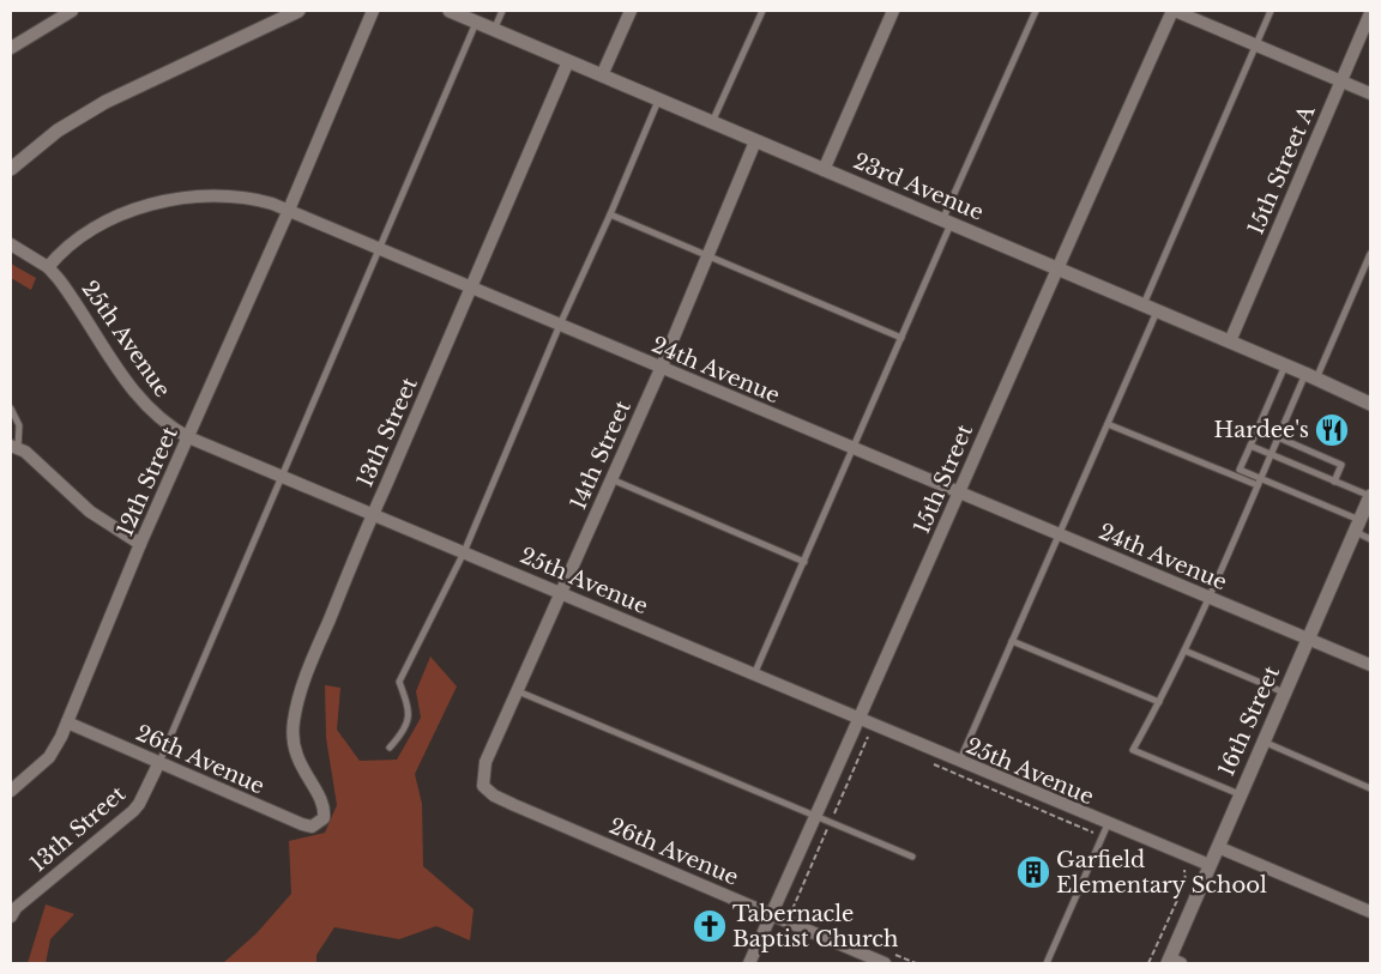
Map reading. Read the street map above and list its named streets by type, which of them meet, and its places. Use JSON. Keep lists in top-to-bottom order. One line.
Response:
{"streets":{"street":["15th Street A","23rd Avenue","25th Avenue","24th Avenue","13th Street","14th Street","15th Street","12th Street","16th Street","26th Avenue"]},"crossings":[["15th Street A","23rd Avenue"],["23rd Avenue","13th Street"],["23rd Avenue","14th Street"],["23rd Avenue","15th Street"],["25th Avenue","24th Avenue"],["25th Avenue","13th Street"],["25th Avenue","14th Street"],["25th Avenue","15th Street"],["25th Avenue","12th Street"],["25th Avenue","16th Street"],["24th Avenue","13th Street"],["24th Avenue","14th Street"],["24th Avenue","15th Street"],["24th Avenue","12th Street"],["24th Avenue","16th Street"],["13th Street","26th Avenue"],["14th Street","26th Avenue"],["15th Street","26th Avenue"],["12th Street","26th Avenue"]],"places":{"restaurant":["Hardee's"],"building":["Garfield Elementary School"],"church":["Tabernacle Baptist Church"]}}
